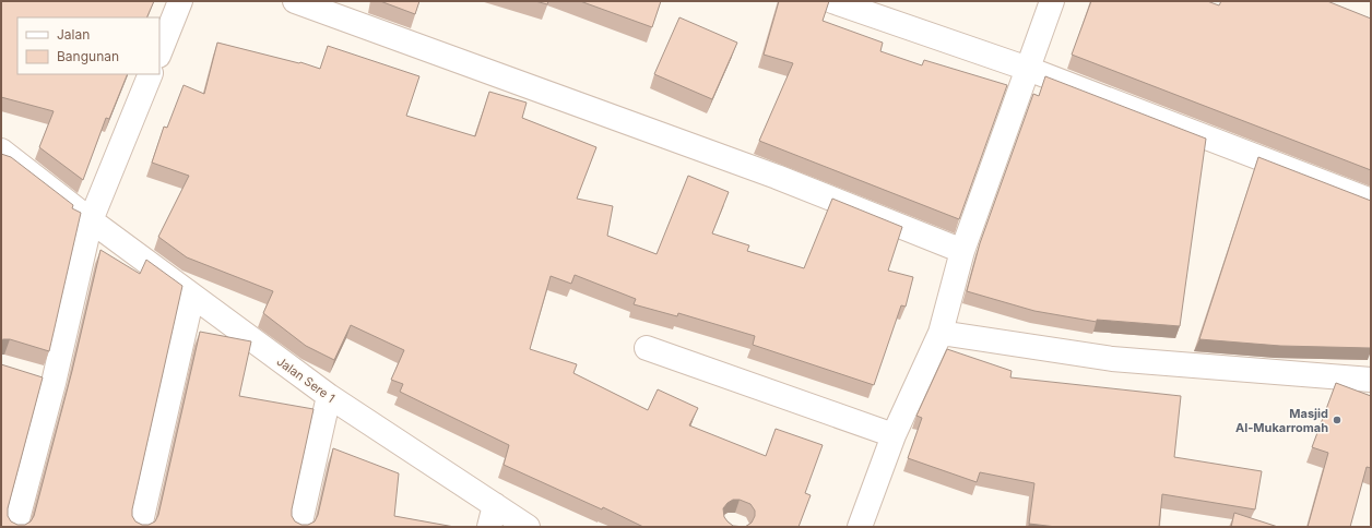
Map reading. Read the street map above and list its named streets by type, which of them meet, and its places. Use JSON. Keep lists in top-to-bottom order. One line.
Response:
{"streets":{"street":["Jalan Sere 1"]},"places":["Masjid Al-Mukarromah"],"legend":["Jalan","Bangunan"]}
